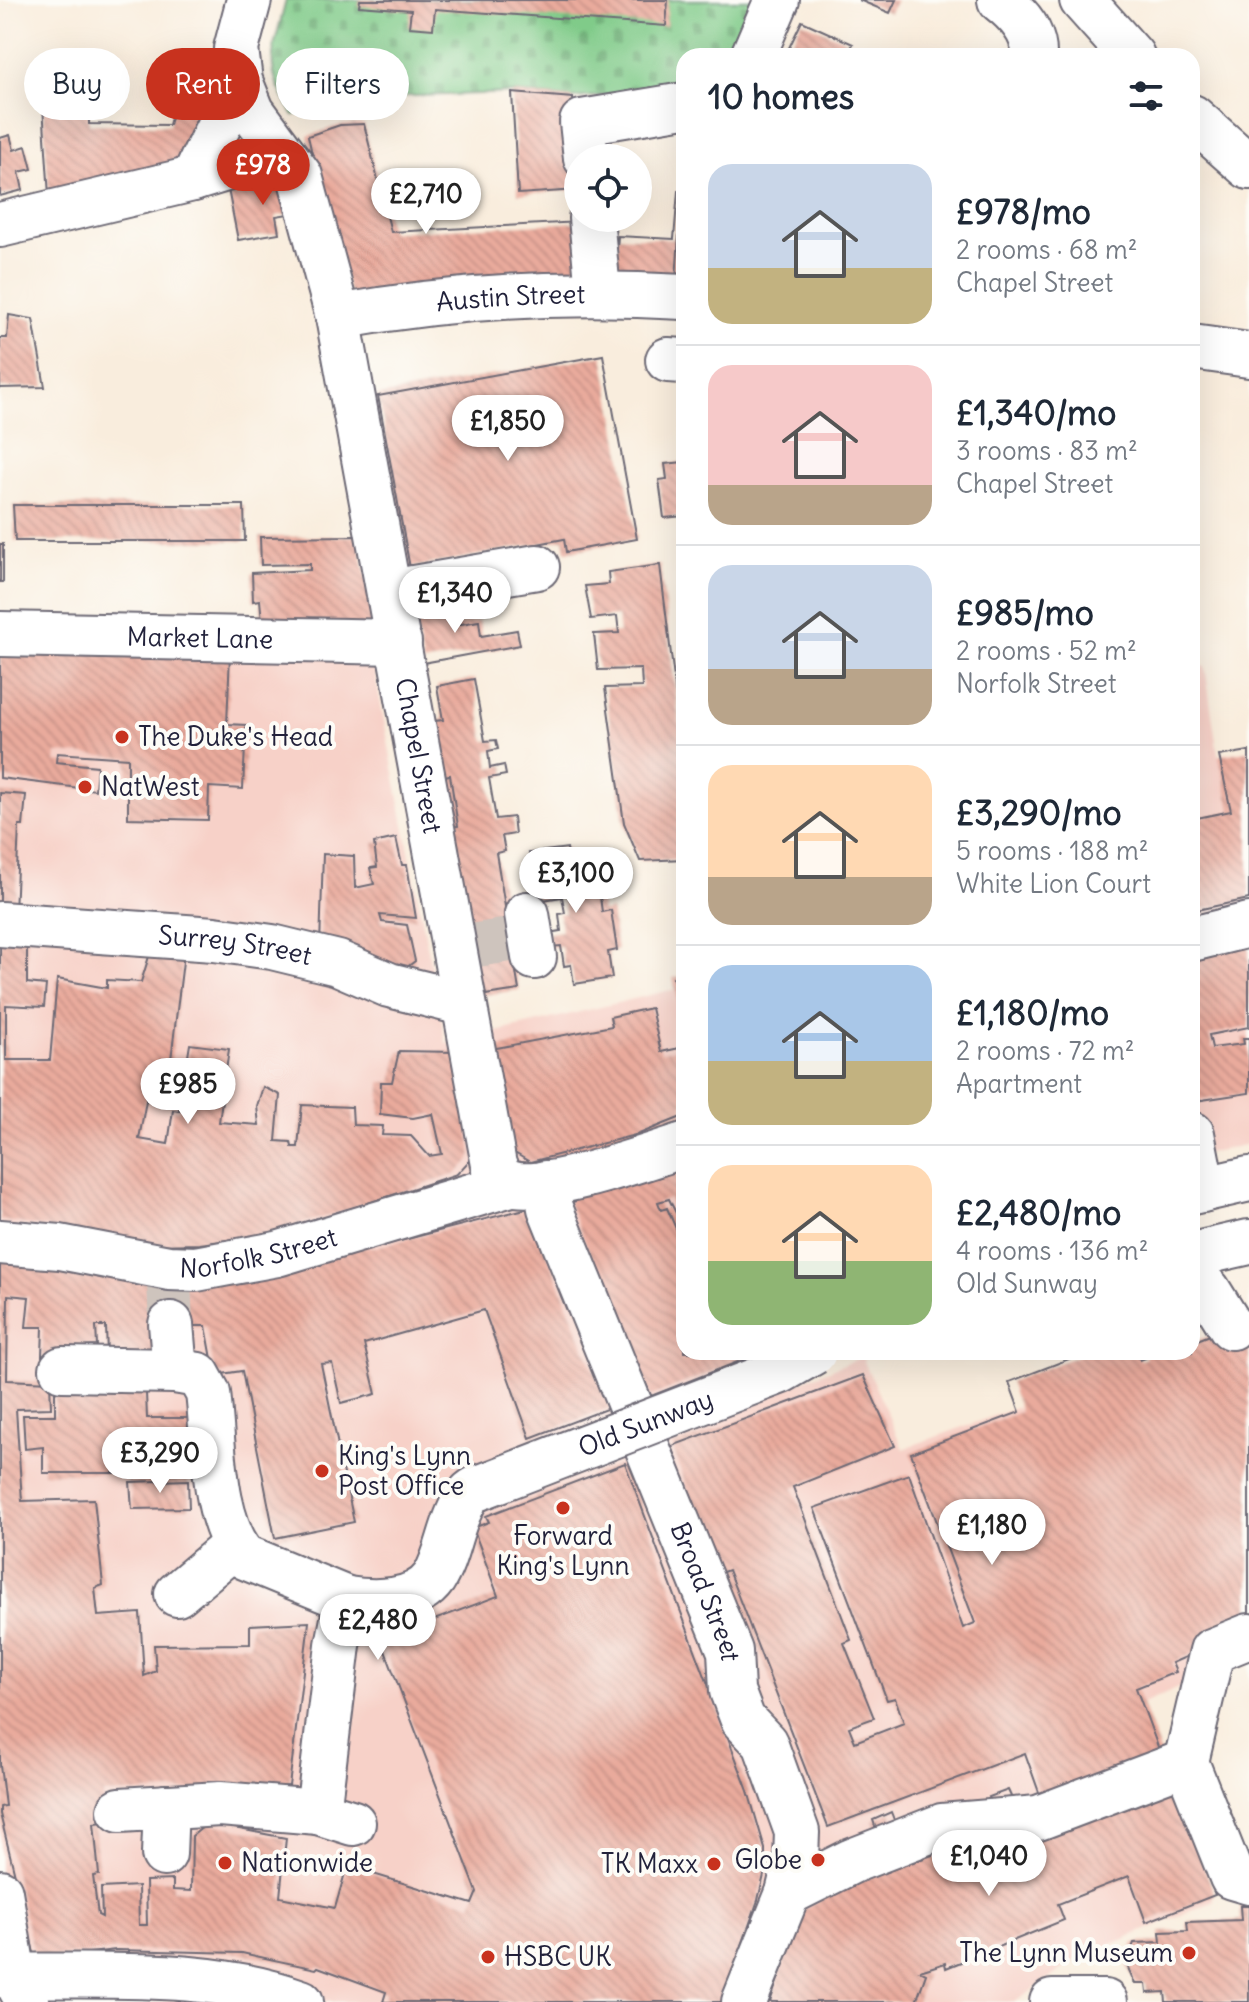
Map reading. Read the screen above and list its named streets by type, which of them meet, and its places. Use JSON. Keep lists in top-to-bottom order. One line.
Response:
{"streets":{"street":["Austin Street","Market Lane","Chapel Street","Surrey Street","Norfolk Street","Old Sunway","Broad Street"]},"crossings":[["Austin Street","Chapel Street"],["Market Lane","Chapel Street"],["Chapel Street","Surrey Street"],["Chapel Street","Norfolk Street"],["Chapel Street","Broad Street"],["Norfolk Street","Broad Street"]],"places":["The Duke's Head","NatWest","King's Lynn Post Office","Forward King's Lynn","Globe","Nationwide","TK Maxx","The Lynn Museum","HSBC UK"],"page":{"chip":["Buy","Rent","Filters"],"heading":"10 homes","price":["£978","£2,710","£1,850","£1,340","£3,100","£985","£3,290","£1,180","£2,480","£1,040"],"list":[{"name":"£978/mo","note":"2 rooms · 68 m² · Chapel Street"},{"name":"£1,340/mo","note":"3 rooms · 83 m² · Chapel Street"},{"name":"£985/mo","note":"2 rooms · 52 m² · Norfolk Street"},{"name":"£3,290/mo","note":"5 rooms · 188 m² · White Lion Court"},{"name":"£1,180/mo","note":"2 rooms · 72 m² · Apartment"},{"name":"£2,480/mo","note":"4 rooms · 136 m² · Old Sunway"}]}}
